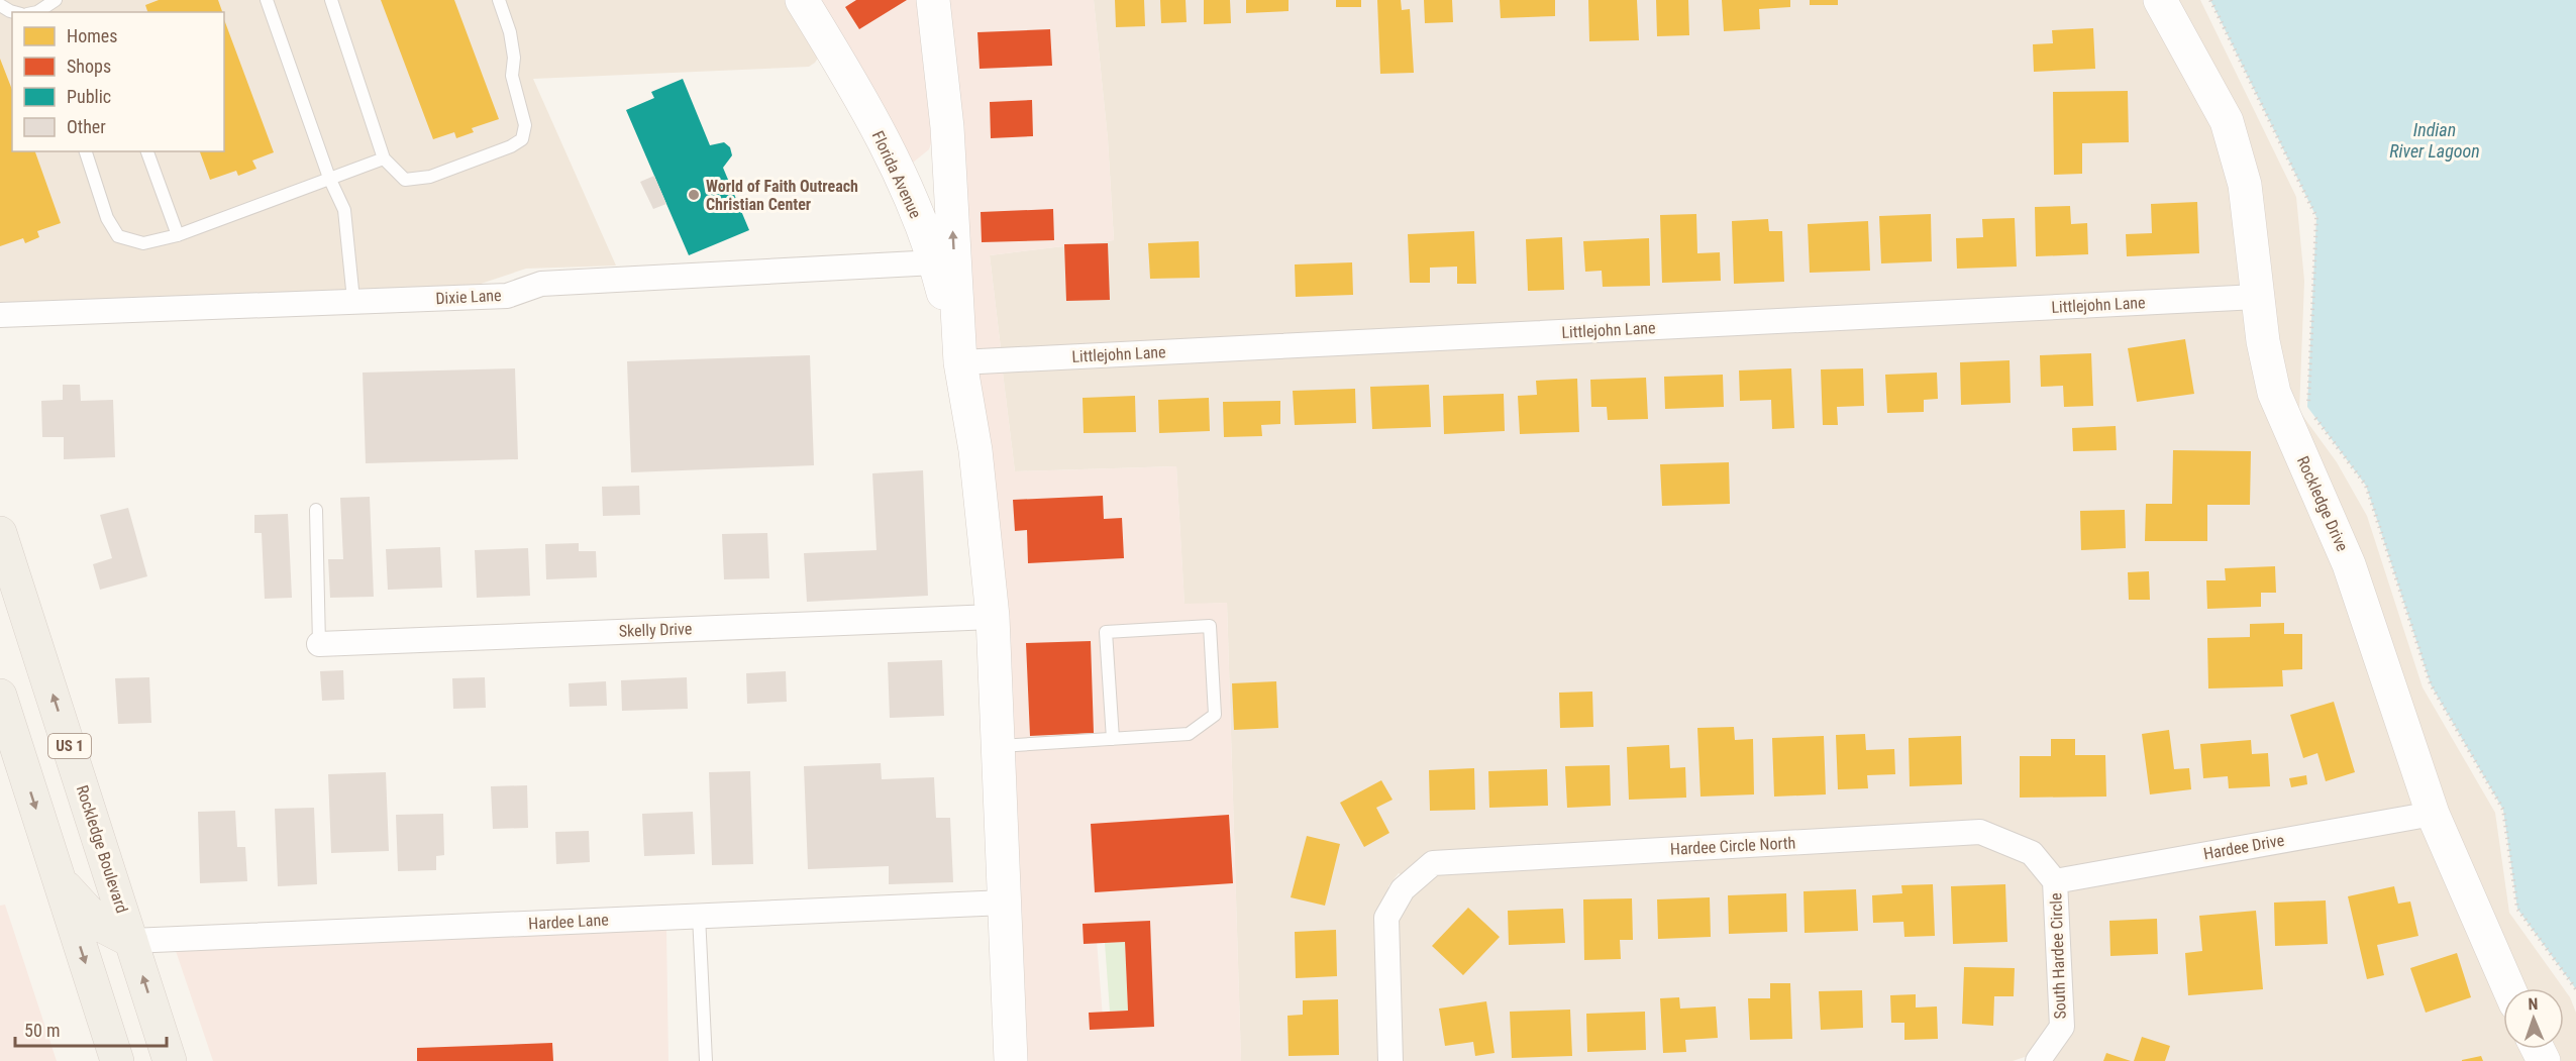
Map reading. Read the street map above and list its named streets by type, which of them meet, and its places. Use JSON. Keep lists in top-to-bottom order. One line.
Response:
{"streets":{"main road":["US 1","Rockledge Boulevard"],"street":["Florida Avenue","Dixie Lane","Littlejohn Lane","Rockledge Drive","Skelly Drive","Hardee Circle North","Hardee Drive","Hardee Lane","South Hardee Circle"]},"crossings":[["Florida Avenue","Dixie Lane"],["Florida Avenue","Littlejohn Lane"],["Littlejohn Lane","Rockledge Drive"],["Rockledge Drive","Hardee Drive"],["Hardee Circle North","Hardee Drive"],["Hardee Circle North","South Hardee Circle"],["Hardee Drive","South Hardee Circle"],["Rockledge Boulevard","Hardee Lane"]],"water":["Indian River Lagoon"],"places":["World of Faith Outreach Christian Center"],"legend":["Homes","Shops","Public","Other"],"scale_bar":"50 m","north":"top"}
